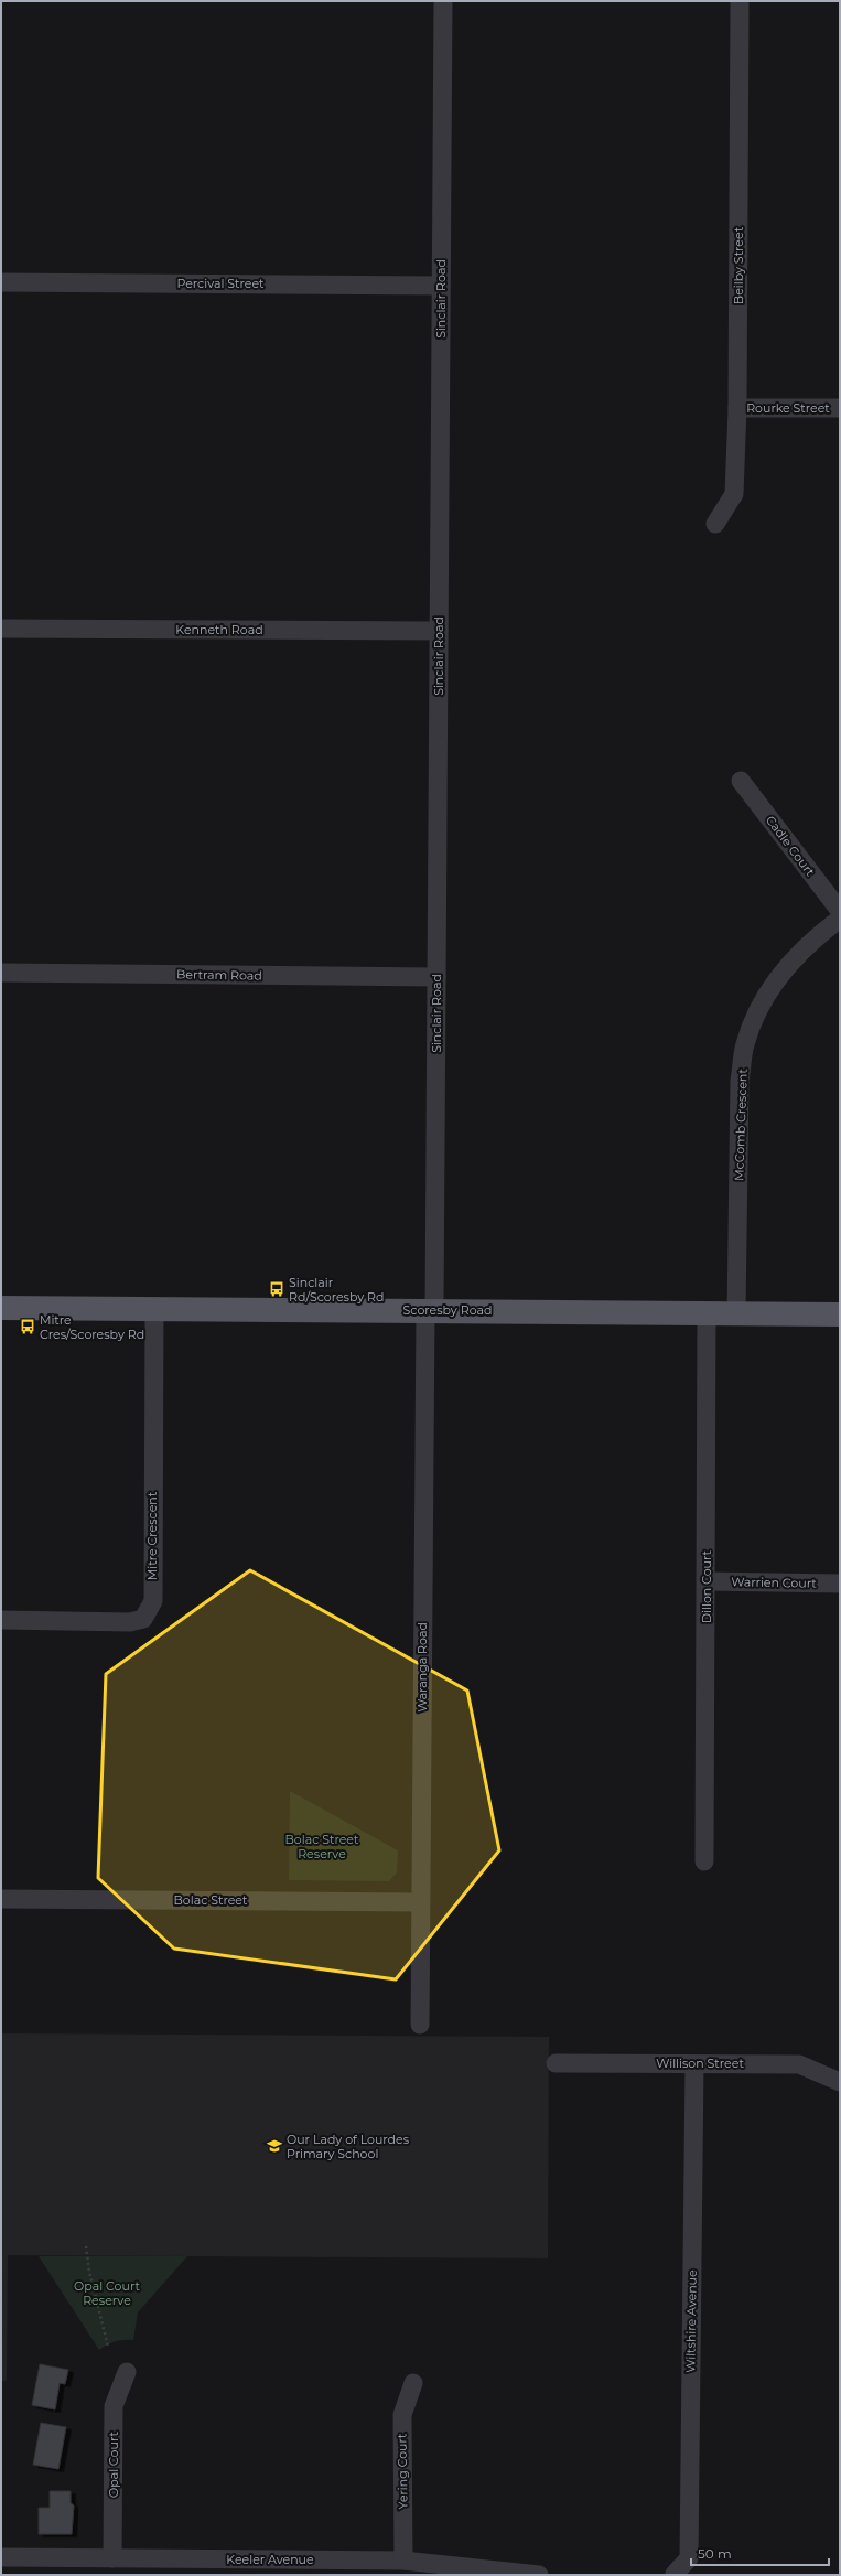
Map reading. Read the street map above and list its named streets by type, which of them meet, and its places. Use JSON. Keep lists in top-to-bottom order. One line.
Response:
{"streets":{"main road":["Scoresby Road"],"street":["Beilby Street","Percival Street","Sinclair Road","Rourke Street","Kenneth Road","Cadle Court","Bertram Road","McComb Crescent","Mitre Crescent","Warrien Court","Dillon Court","Waranga Road","Bolac Street","Willison Street","Wiltshire Avenue","Opal Court","Yering Court","Keeler Avenue"]},"crossings":[["Beilby Street","Rourke Street"],["Percival Street","Sinclair Road"],["Sinclair Road","Kenneth Road"],["Sinclair Road","Bertram Road"],["Sinclair Road","Scoresby Road"],["Sinclair Road","Waranga Road"],["McComb Crescent","Scoresby Road"],["Scoresby Road","Mitre Crescent"],["Scoresby Road","Dillon Court"],["Scoresby Road","Waranga Road"],["Warrien Court","Dillon Court"],["Waranga Road","Bolac Street"],["Willison Street","Wiltshire Avenue"],["Opal Court","Keeler Avenue"],["Yering Court","Keeler Avenue"]],"parks":["Bolac Street Reserve","Opal Court Reserve"],"places":{"bus stop":["Sinclair Rd/Scoresby Rd","Mitre Cres/Scoresby Rd"],"school or university":["Our Lady of Lourdes Primary School"]},"scale_bar":"50 m"}
